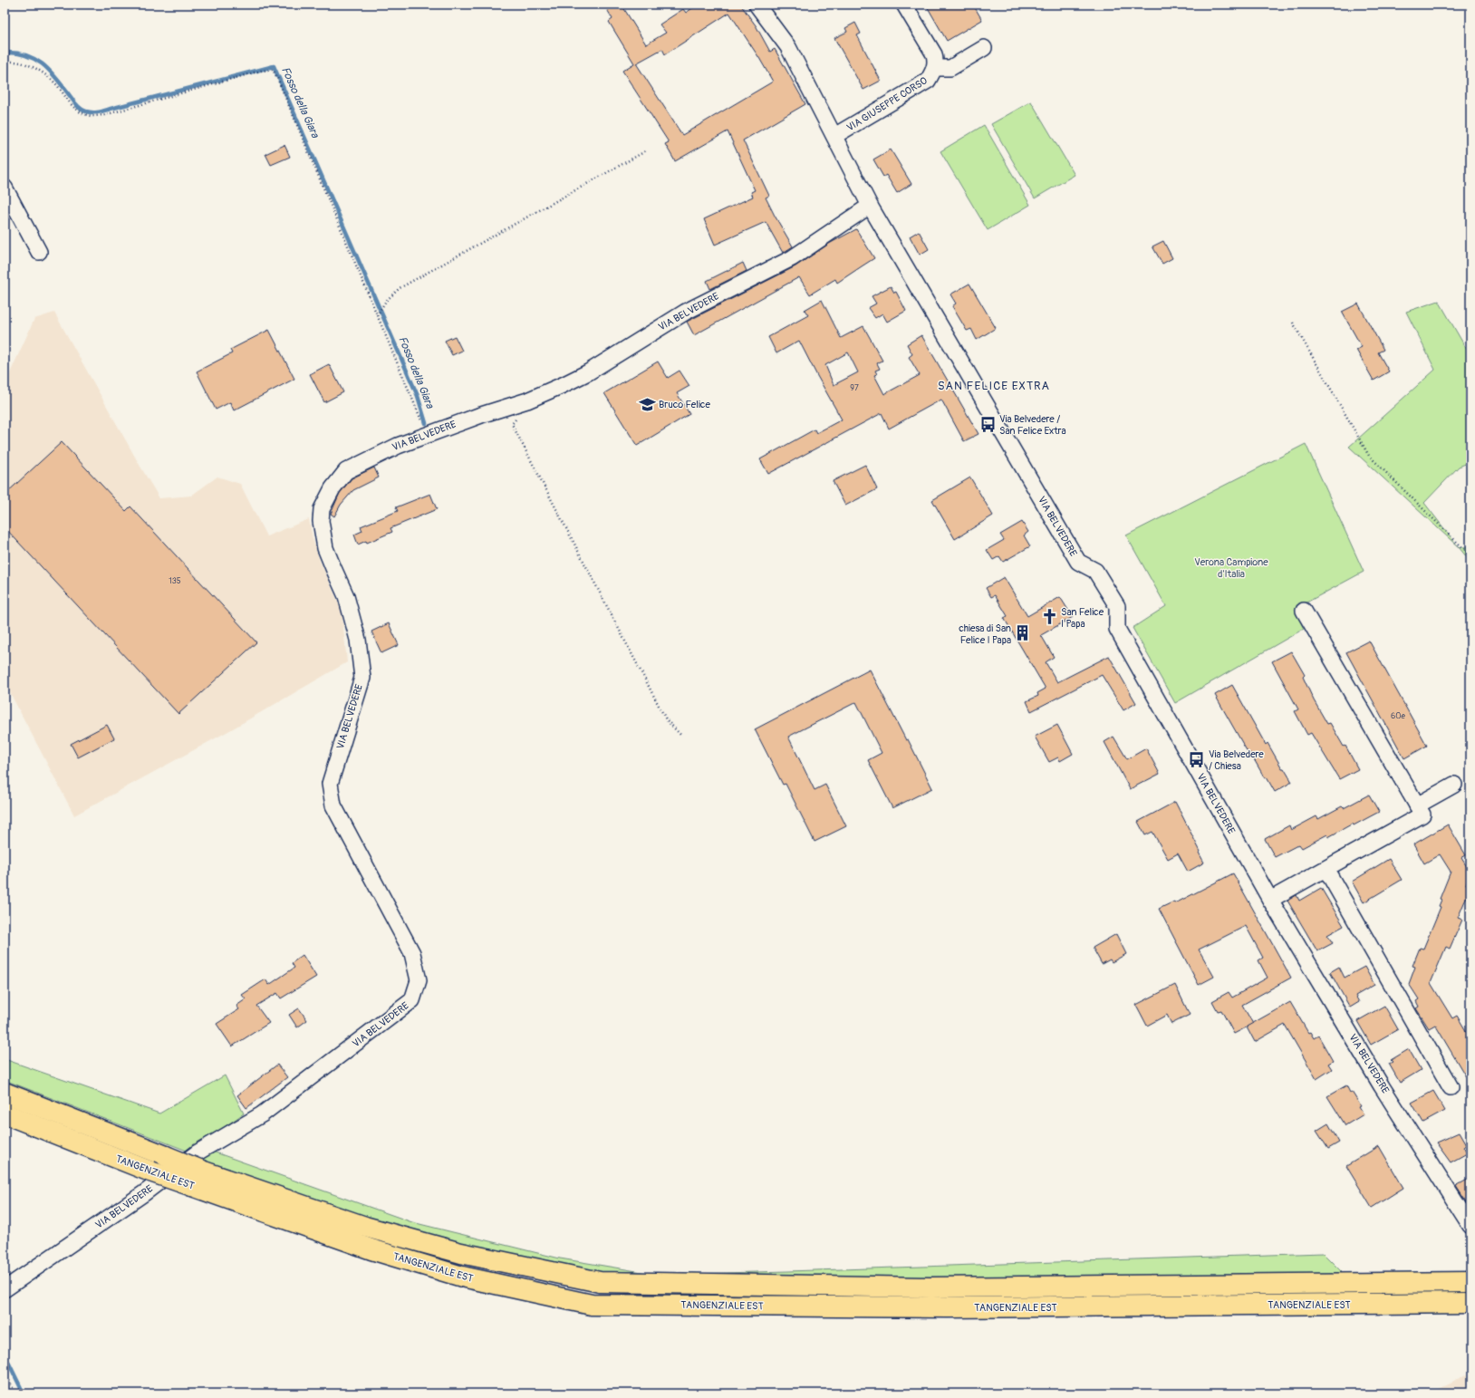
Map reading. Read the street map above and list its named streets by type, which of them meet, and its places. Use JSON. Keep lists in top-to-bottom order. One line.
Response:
{"streets":{"highway":["TANGENZIALE EST"],"street":["VIA GIUSEPPE CORSO","VIA BELVEDERE"]},"crossings":[["VIA GIUSEPPE CORSO","VIA BELVEDERE"]],"districts":["SAN FELICE EXTRA"],"water":["Fosso della Giara"],"parks":["Verona Campione d'Italia"],"places":{"school or university":["Bruco Felice"],"bus stop":["Via Belvedere / San Felice Extra","Via Belvedere / Chiesa"],"church":["San Felice I Papa"],"building":["chiesa di San Felice I Papa"]},"house_numbers":["97","135","60e"]}
